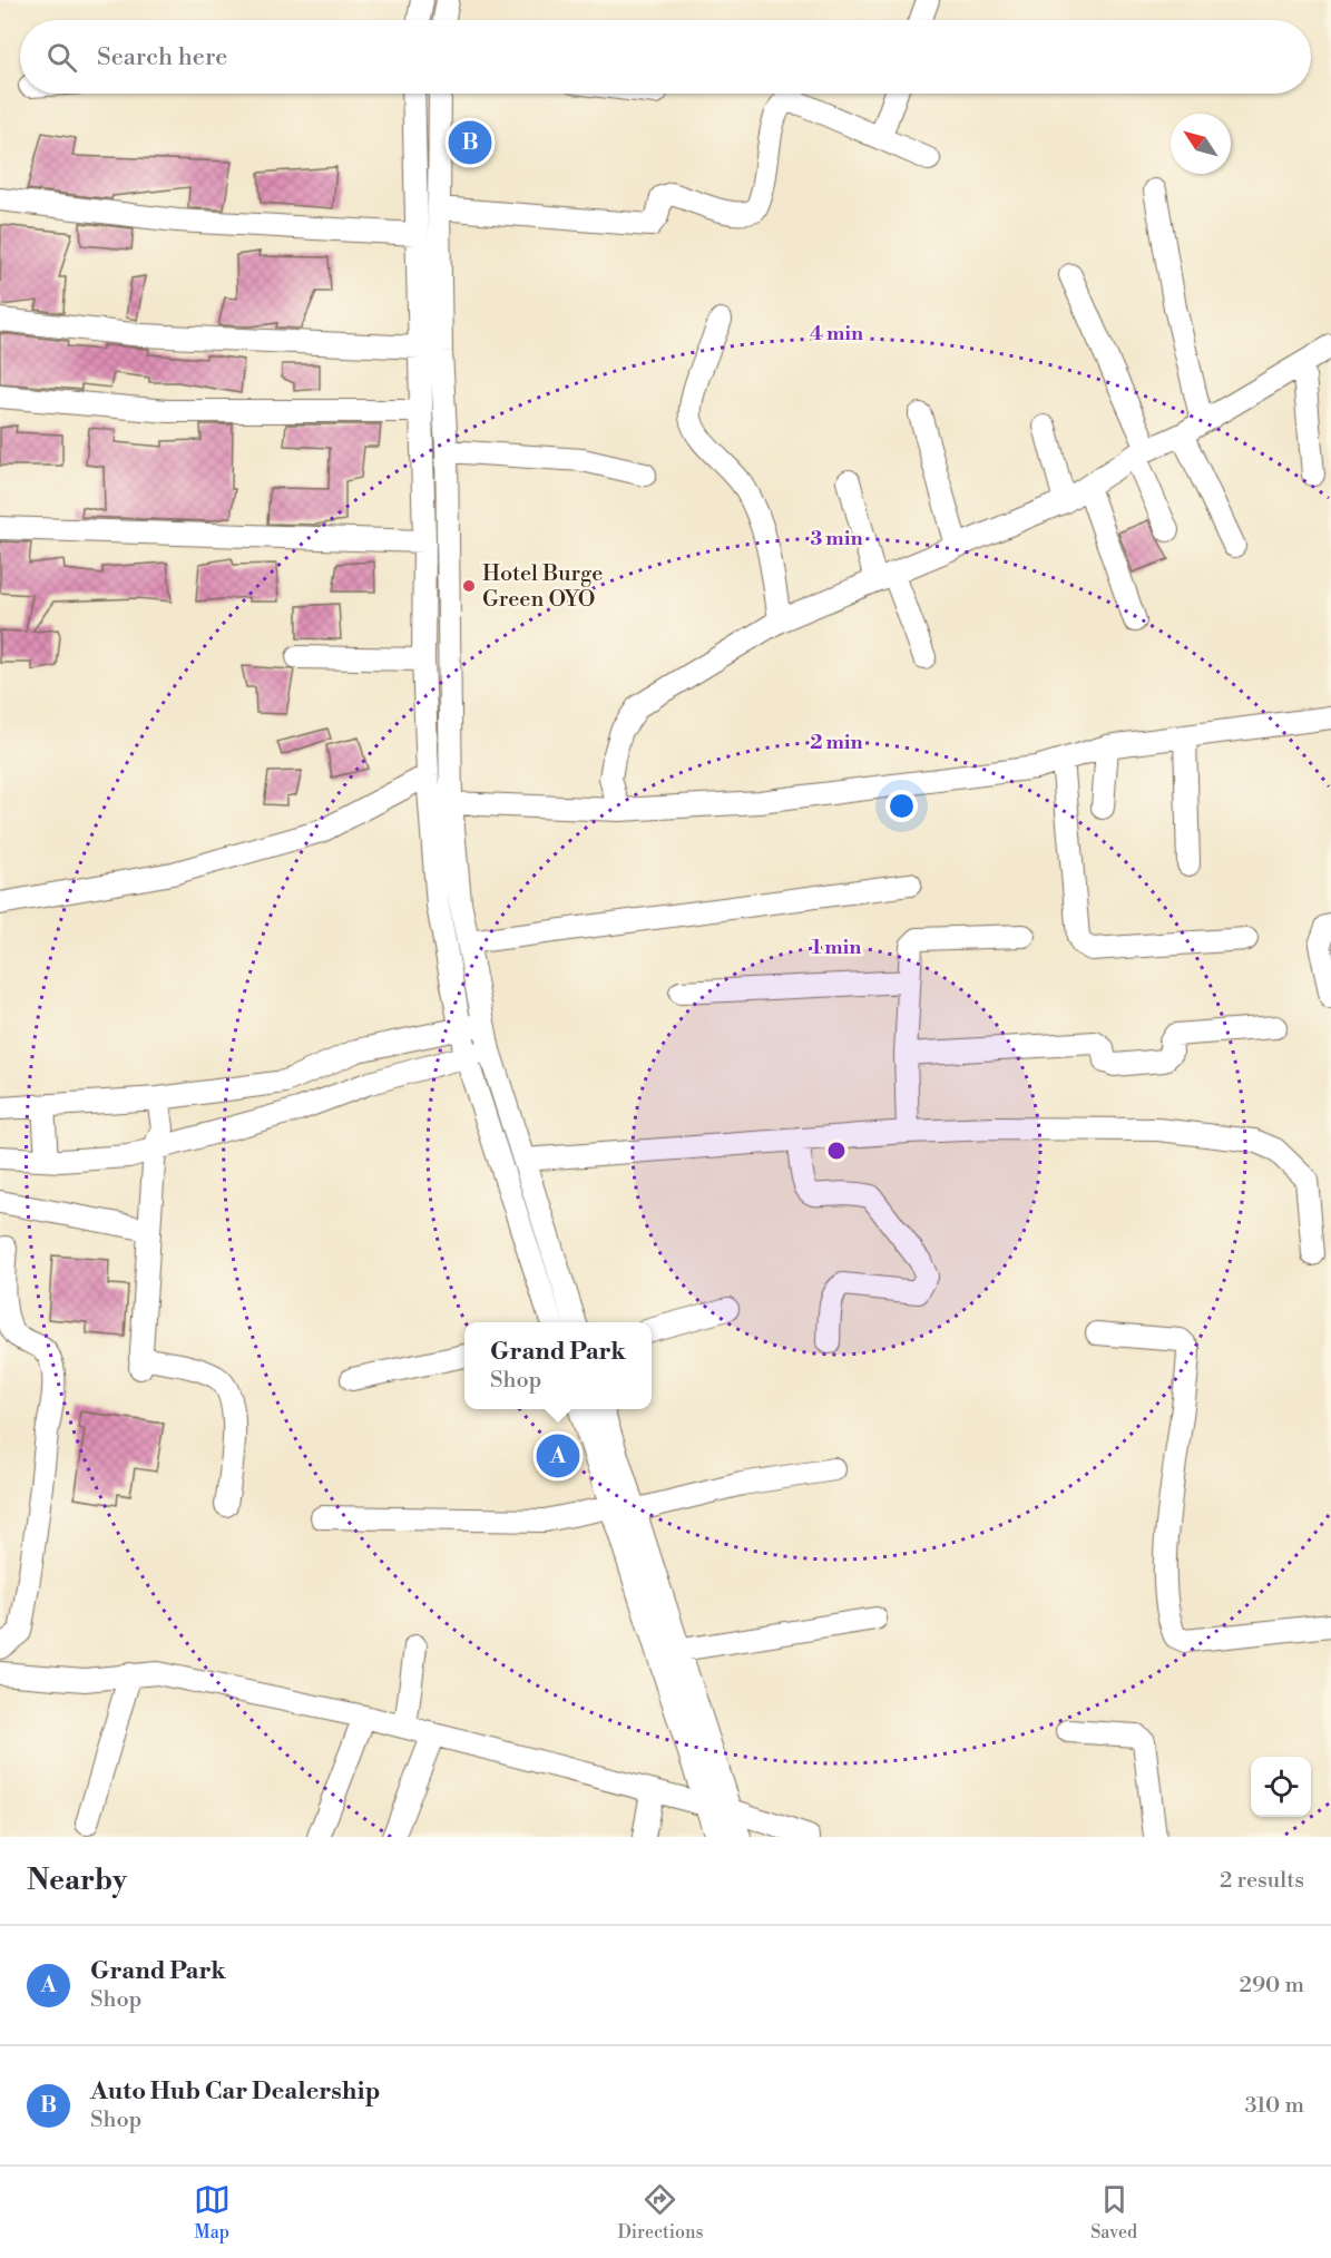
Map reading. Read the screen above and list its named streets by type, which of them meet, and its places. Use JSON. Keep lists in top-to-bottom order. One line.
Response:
{"places":["Hotel Burge Green OYO"],"north":"top left","page":{"search":"Search here","pins":["B","A"],"popup":["Grand Park","Shop"],"heading":["Nearby","2 results"],"list":[{"mark":"A","name":"Grand Park","note":"Shop","value":"290 m"},{"mark":"B","name":"Auto Hub Car Dealership","note":"Shop","value":"310 m"}],"nav":["Map","Directions","Saved"]},"rings":["4 min","3 min","2 min","1 min"]}
